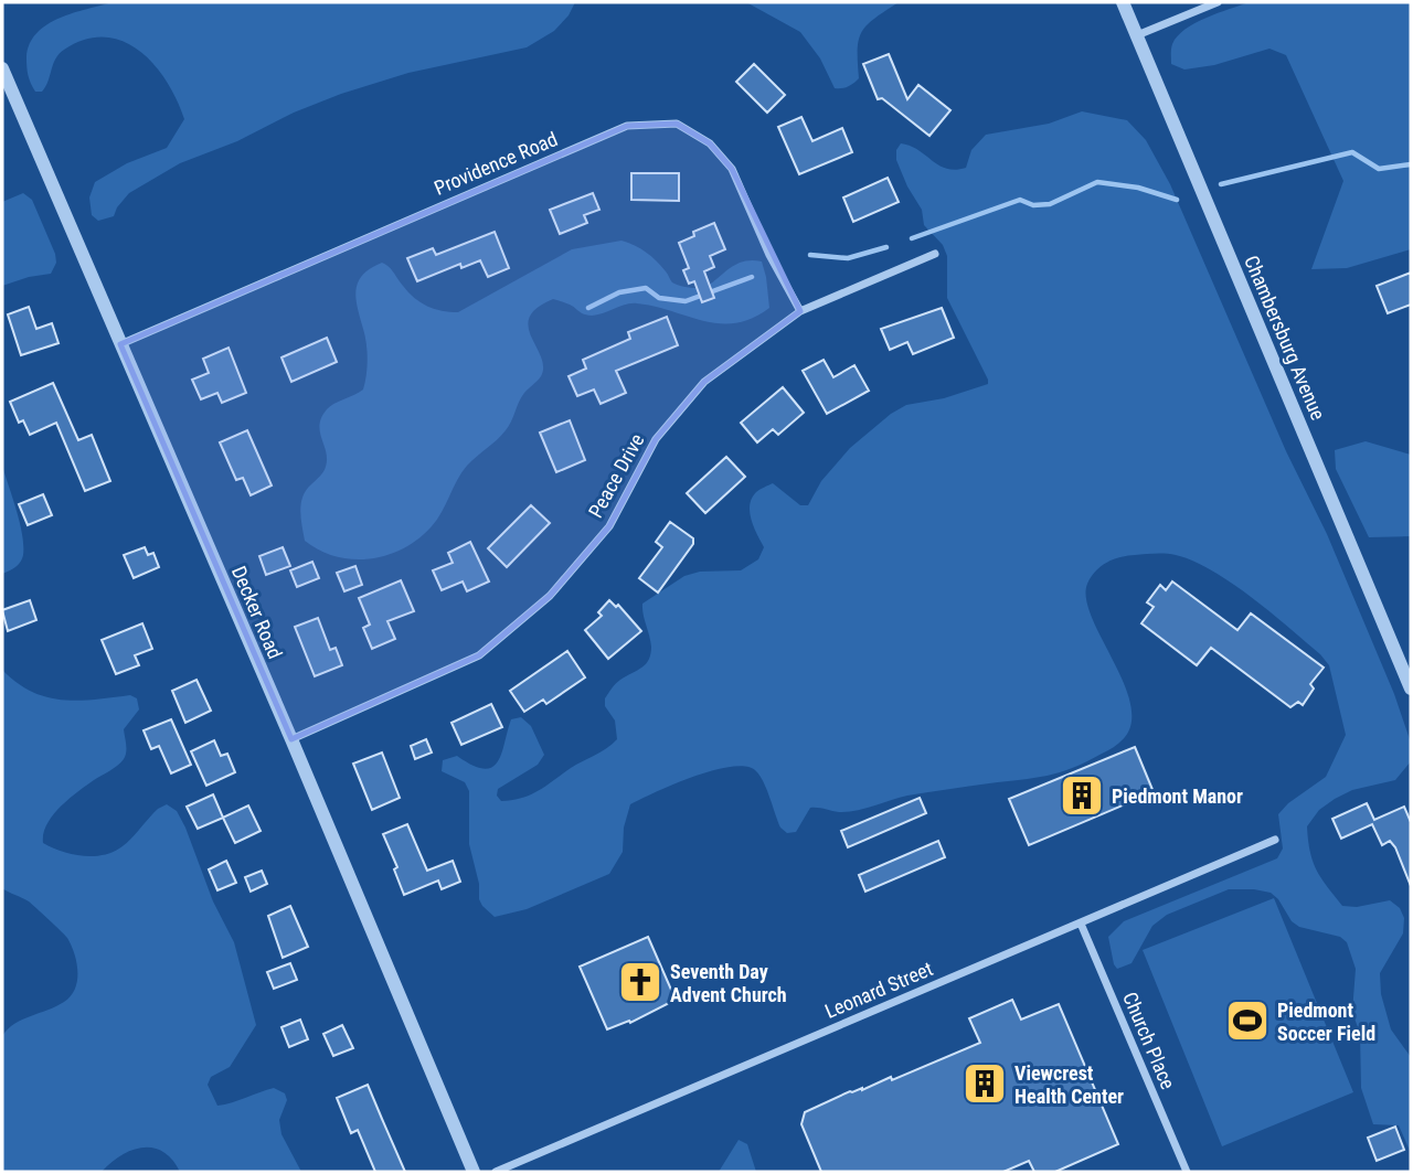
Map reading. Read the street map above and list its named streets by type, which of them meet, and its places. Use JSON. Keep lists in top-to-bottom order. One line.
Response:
{"streets":{"street":["Providence Road","Chambersburg Avenue","Peace Drive","Decker Road","Leonard Street","Church Place"]},"crossings":[["Providence Road","Peace Drive"],["Providence Road","Decker Road"],["Peace Drive","Decker Road"],["Leonard Street","Church Place"]],"places":{"building":["Piedmont Manor","Viewcrest Health Center"],"church":["Seventh Day Advent Church"],"sports":["Piedmont Soccer Field"]}}
